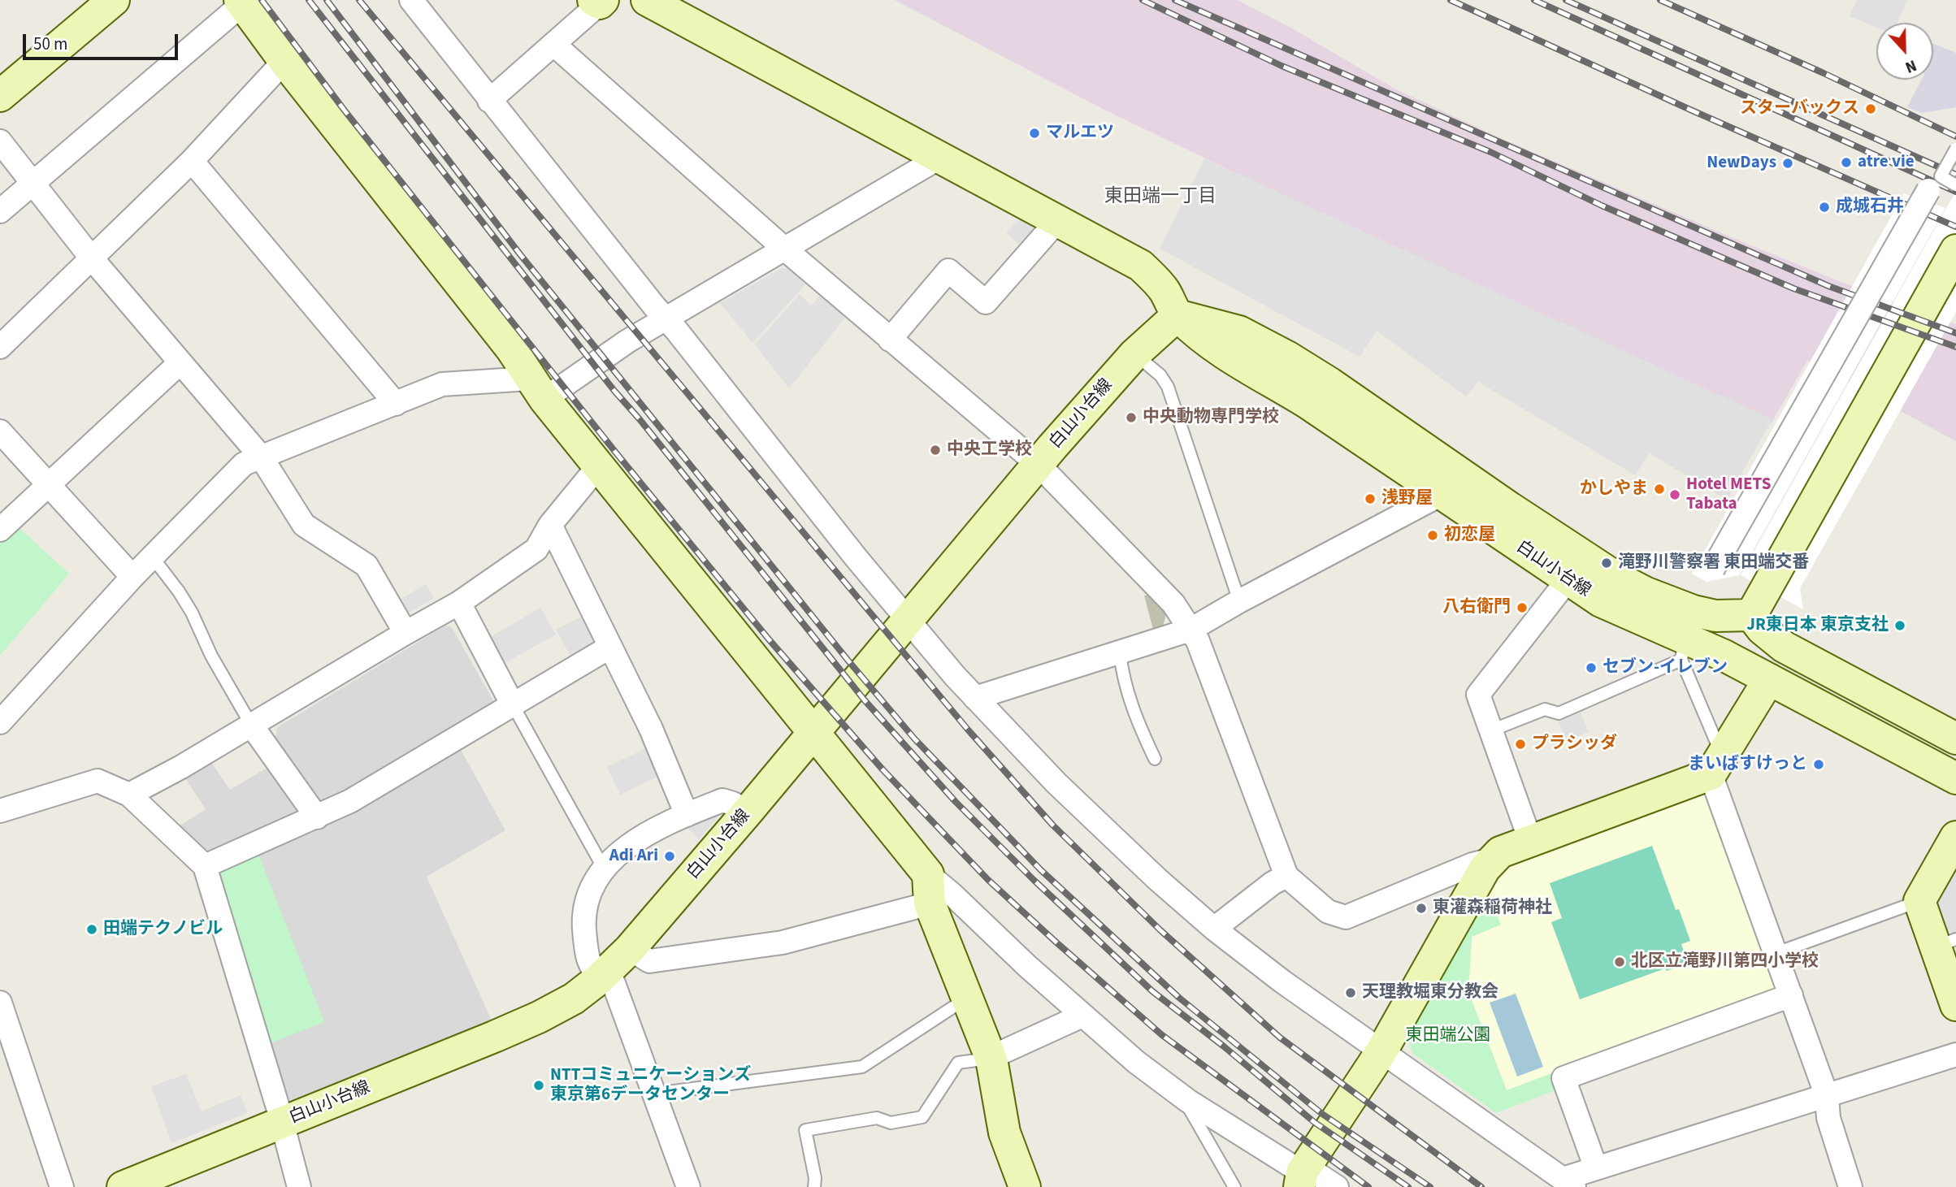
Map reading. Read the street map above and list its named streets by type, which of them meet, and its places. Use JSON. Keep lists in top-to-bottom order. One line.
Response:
{"streets":{"main road":["白山小台線"]},"districts":["東田端一丁目"],"parks":["東田端公園"],"places":["スターバックス","マルエツ","atre vie","NewDays","成城石井","中央動物専門学校","中央工学校","かしやま","Hotel METS Tabata","浅野屋","初恋屋","滝野川警察署 東田端交番","八右衛門","JR東日本 東京支社","セブン-イレブン","プラシッダ","まいばすけっと","Adi Ari","東灌森稲荷神社","田端テクノビル","北区立滝野川第四小学校","天理教堀東分教会","NTTコミュニケーションズ 東京第6データセンター"],"scale_bar":"50 m","north":"bottom"}
